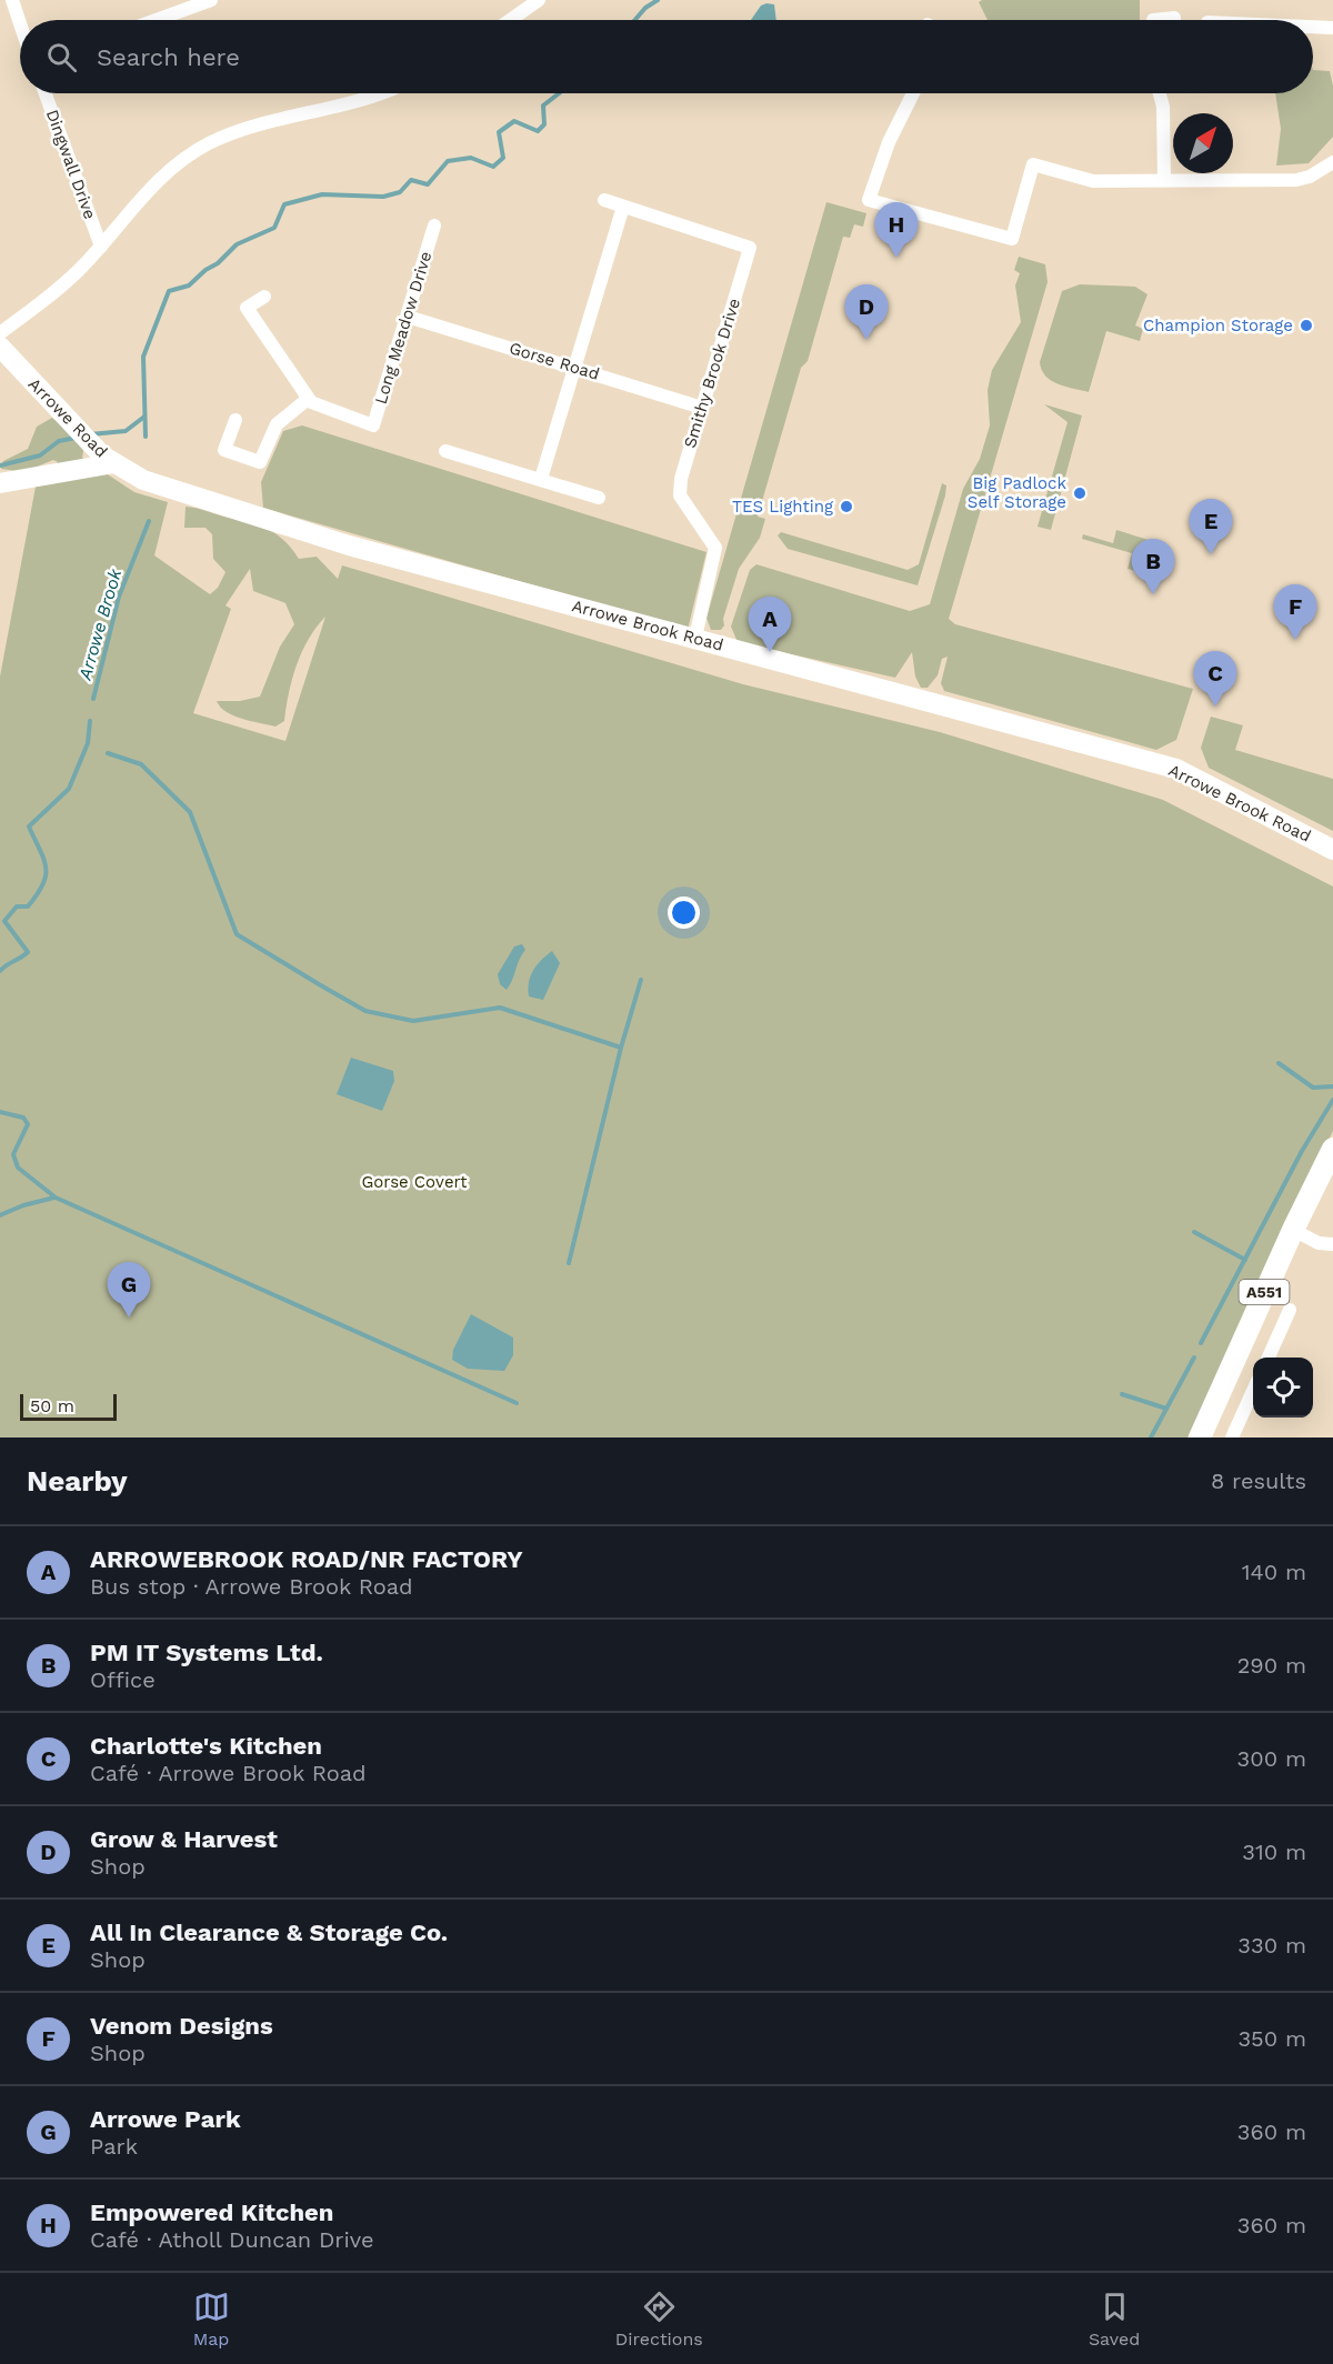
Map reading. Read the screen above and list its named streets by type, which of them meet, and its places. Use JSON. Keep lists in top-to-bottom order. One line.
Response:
{"streets":{"main road":["A551"],"street":["Dingwall Drive","Long Meadow Drive","Gorse Road","Smithy Brook Drive","Arrowe Road","Arrowe Brook Road"]},"crossings":[["Long Meadow Drive","Gorse Road"],["Gorse Road","Smithy Brook Drive"],["Smithy Brook Drive","Arrowe Brook Road"],["Arrowe Road","Arrowe Brook Road"]],"water":["Arrowe Brook"],"parks":["Gorse Covert"],"places":["Champion Storage","Big Padlock Self Storage","TES Lighting"],"scale_bar":"50 m","north":"top right","page":{"search":"Search here","pins":["H","D","E","B","F","A","C","G"],"scale":"50 m","heading":["Nearby","8 results"],"list":[{"mark":"A","name":"ARROWEBROOK ROAD/NR FACTORY","note":"Bus stop · Arrowe Brook Road","value":"140 m"},{"mark":"B","name":"PM IT Systems Ltd.","note":"Office","value":"290 m"},{"mark":"C","name":"Charlotte's Kitchen","note":"Café · Arrowe Brook Road","value":"300 m"},{"mark":"D","name":"Grow & Harvest","note":"Shop","value":"310 m"},{"mark":"E","name":"All In Clearance & Storage Co.","note":"Shop","value":"330 m"},{"mark":"F","name":"Venom Designs","note":"Shop","value":"350 m"},{"mark":"G","name":"Arrowe Park","note":"Park","value":"360 m"},{"mark":"H","name":"Empowered Kitchen","note":"Café · Atholl Duncan Drive","value":"360 m"}],"nav":["Map","Directions","Saved"]}}
